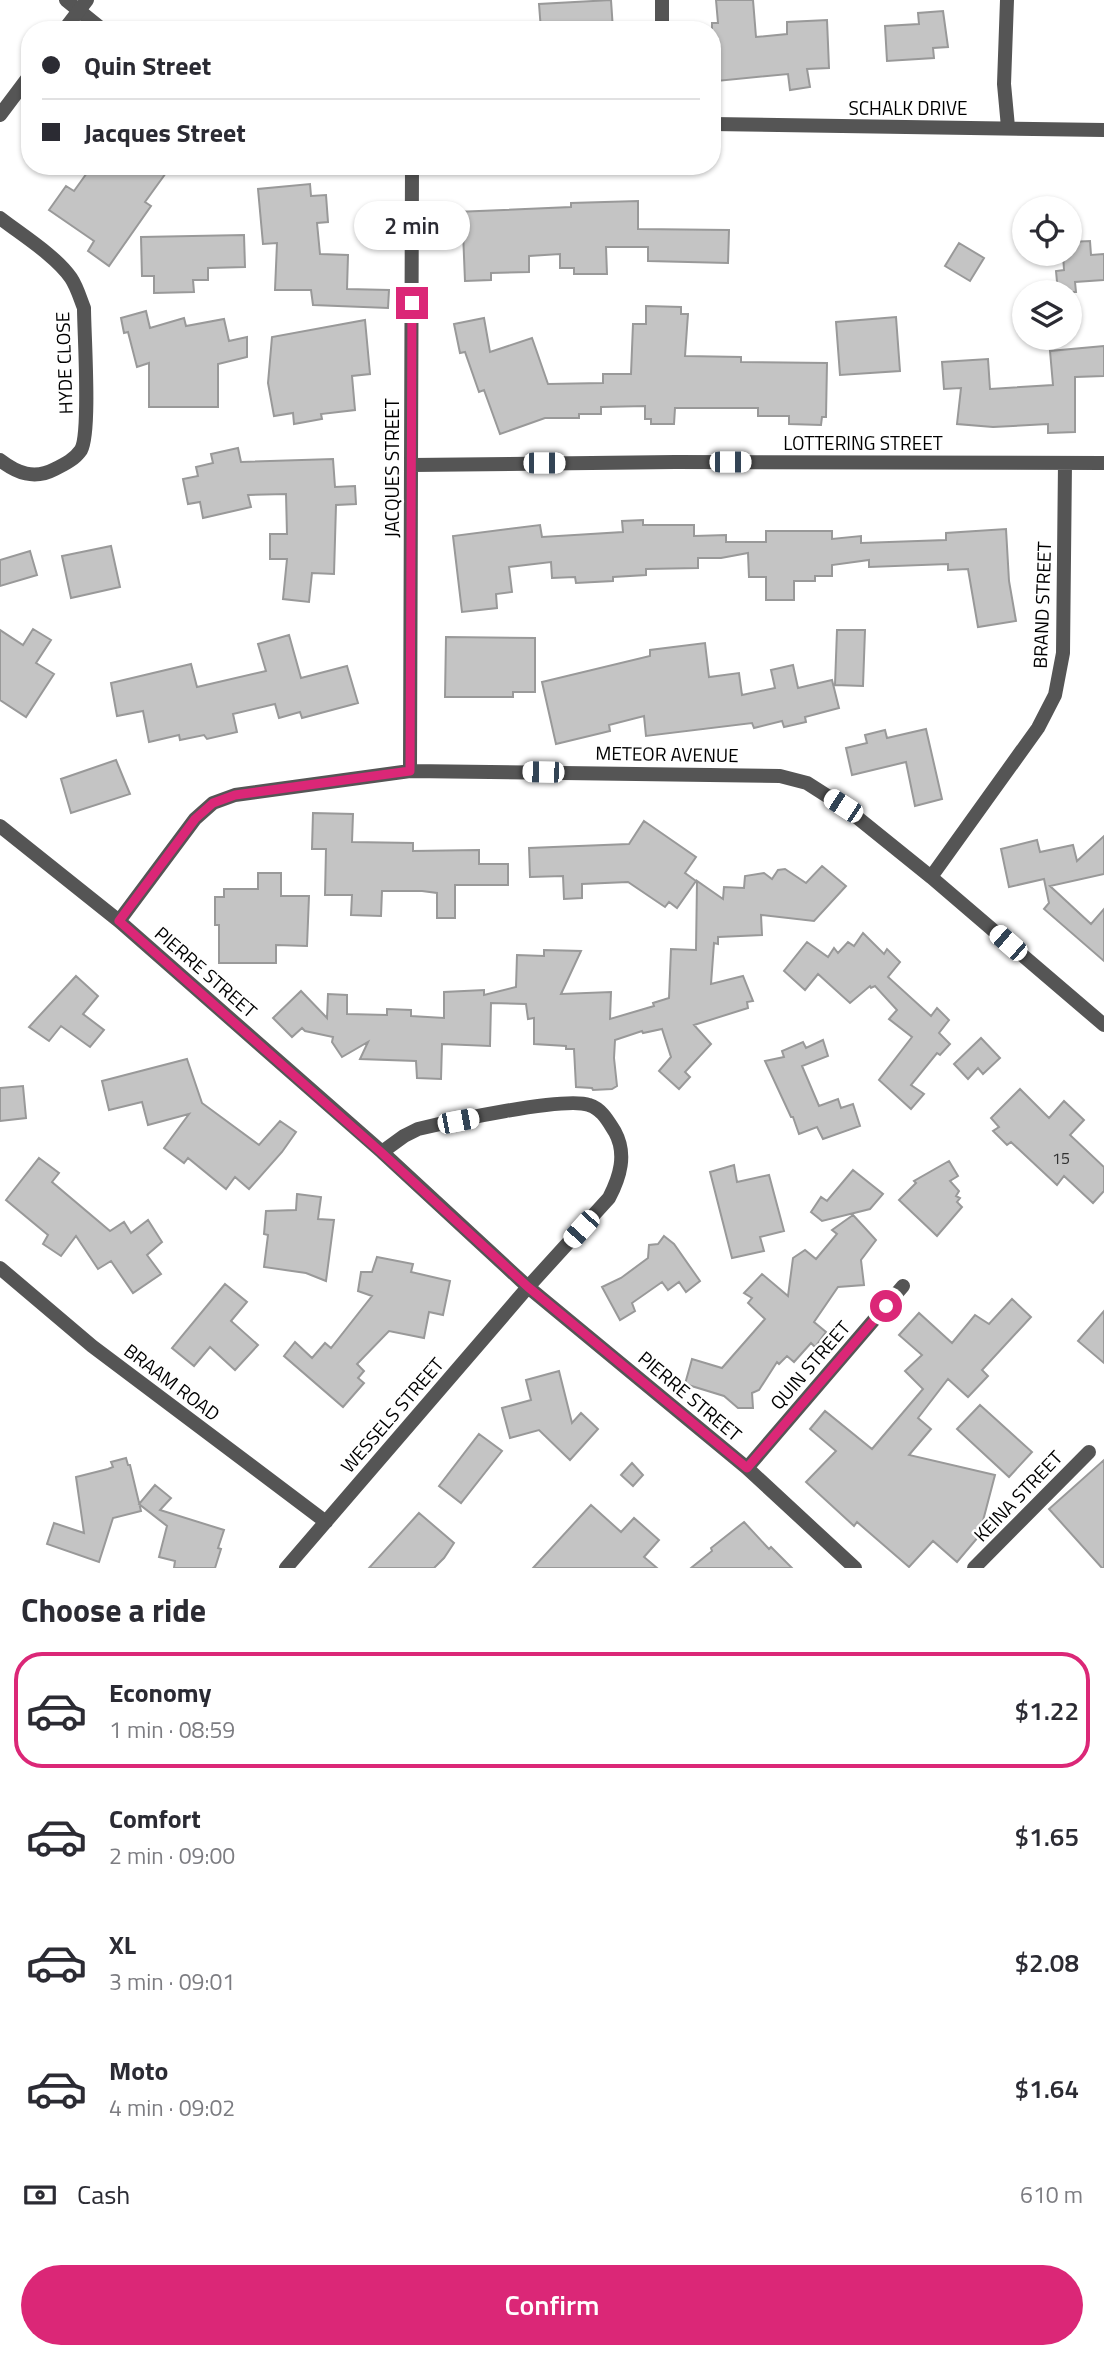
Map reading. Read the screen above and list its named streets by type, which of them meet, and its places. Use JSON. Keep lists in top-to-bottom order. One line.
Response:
{"streets":{"street":["SCHALK DRIVE","HYDE CLOSE","LOTTERING STREET","JACQUES STREET","BRAND STREET","METEOR AVENUE","PIERRE STREET","QUIN STREET","BRAAM ROAD","WESSELS STREET","KEINA STREET"]},"crossings":[["LOTTERING STREET","JACQUES STREET"],["LOTTERING STREET","BRAND STREET"],["JACQUES STREET","METEOR AVENUE"],["BRAND STREET","METEOR AVENUE"],["METEOR AVENUE","PIERRE STREET"],["PIERRE STREET","QUIN STREET"],["PIERRE STREET","WESSELS STREET"],["BRAAM ROAD","WESSELS STREET"]],"house_numbers":["15"],"page":{"banner":["Quin Street","Jacques Street"],"bubble":"2 min","heading":"Choose a ride","list":[{"name":"Economy","note":"1 min · 08:59","value":"$1.22"},{"name":"Comfort","note":"2 min · 09:00","value":"$1.65"},{"name":"XL","note":"3 min · 09:01","value":"$2.08"},{"name":"Moto","note":"4 min · 09:02","value":"$1.64"}],"pay":["Cash","610 m"],"buttons":"Confirm"}}
